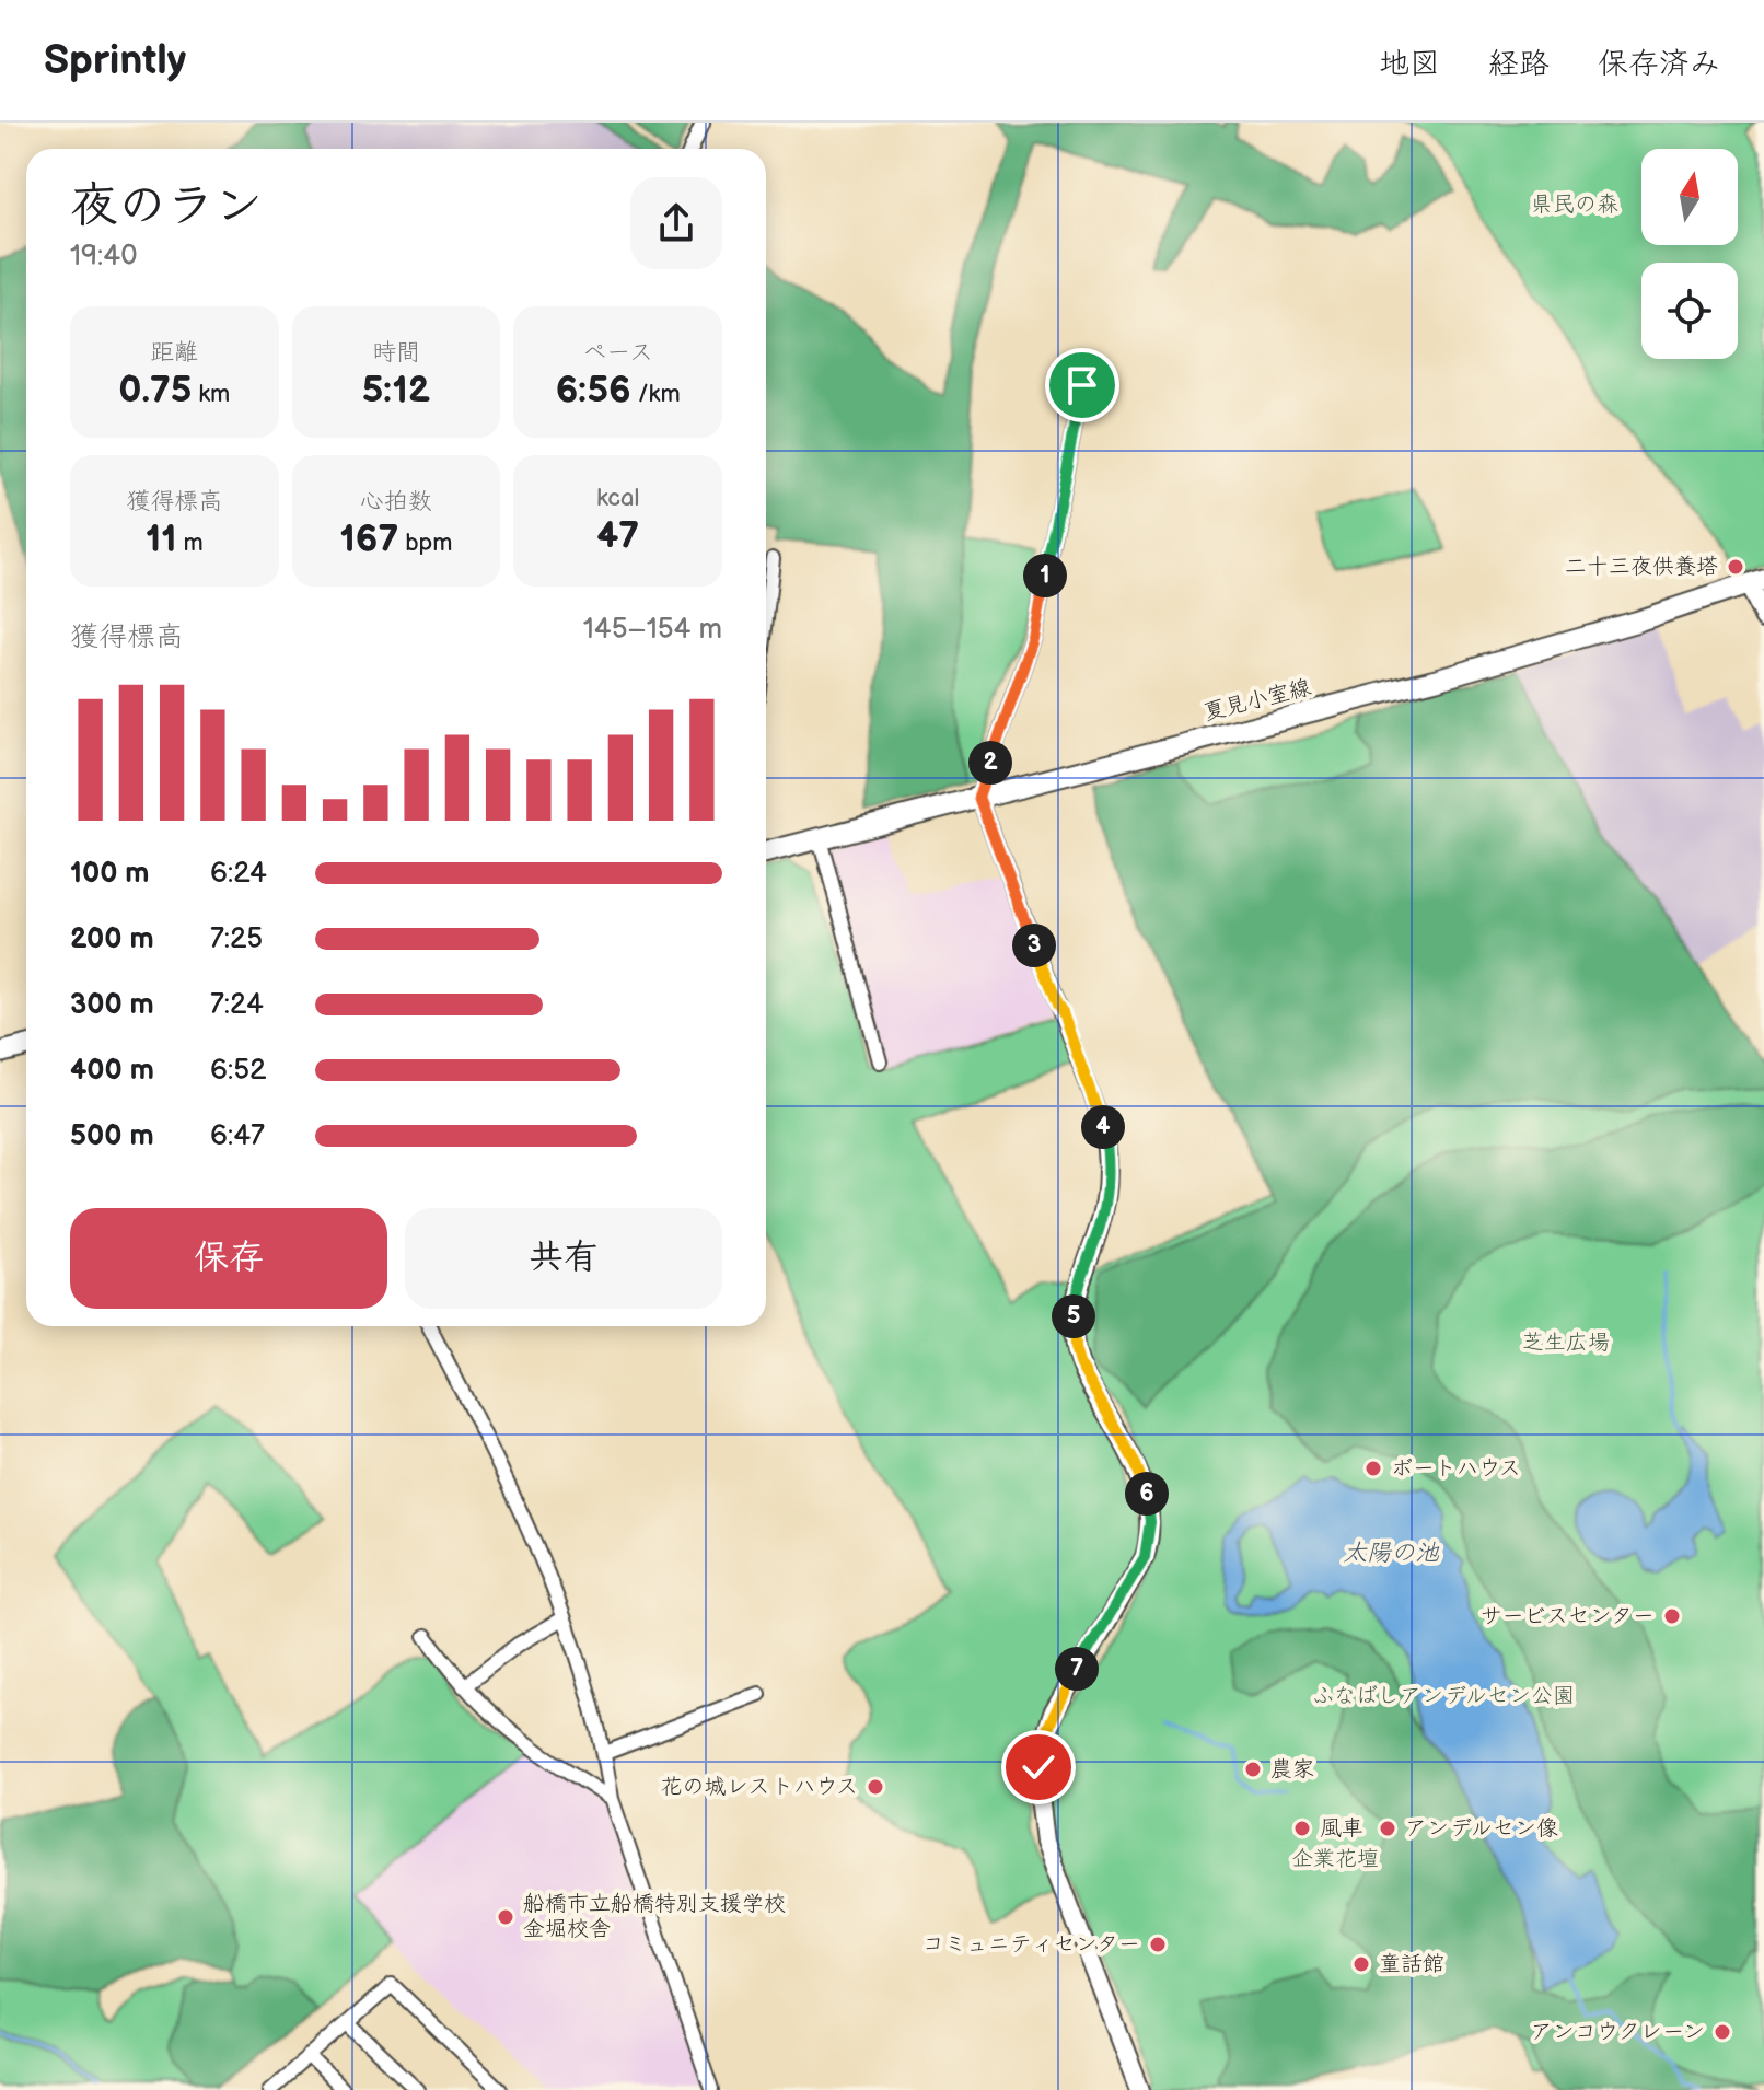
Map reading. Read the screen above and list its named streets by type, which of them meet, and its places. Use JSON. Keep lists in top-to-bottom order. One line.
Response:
{"streets":{"main road":["夏見小室線"]},"water":["太陽の池"],"parks":["県民の森","芝生広場","ふなばしアンデルセン公園","企業花壇"],"places":["二十三夜供養塔","ボートハウス","サービスセンター","農家","花の城レストハウス","風車","アンデルセン像","船橋市立船橋特別支援学校 金堀校舎","コミュニティセンター","童話館","アンコウクレーン"],"north":"top","page":{"header":"Sprintly","nav":["地図","経路","保存済み"],"heading":["夜のラン","19:40"],"stats":[["距離","0.75 km"],["時間","5:12"],["ペース","6:56 /km"],["獲得標高","11 m"],["心拍数","167 bpm"],["kcal","47"]],"pins":["1","2","3","4","5","6","7"],"chart":["獲得標高","145–154 m"],"list":[{"name":"100 m","note":"6:24"},{"name":"200 m","note":"7:25"},{"name":"300 m","note":"7:24"},{"name":"400 m","note":"6:52"},{"name":"500 m","note":"6:47"}],"buttons":["保存","共有"]}}
